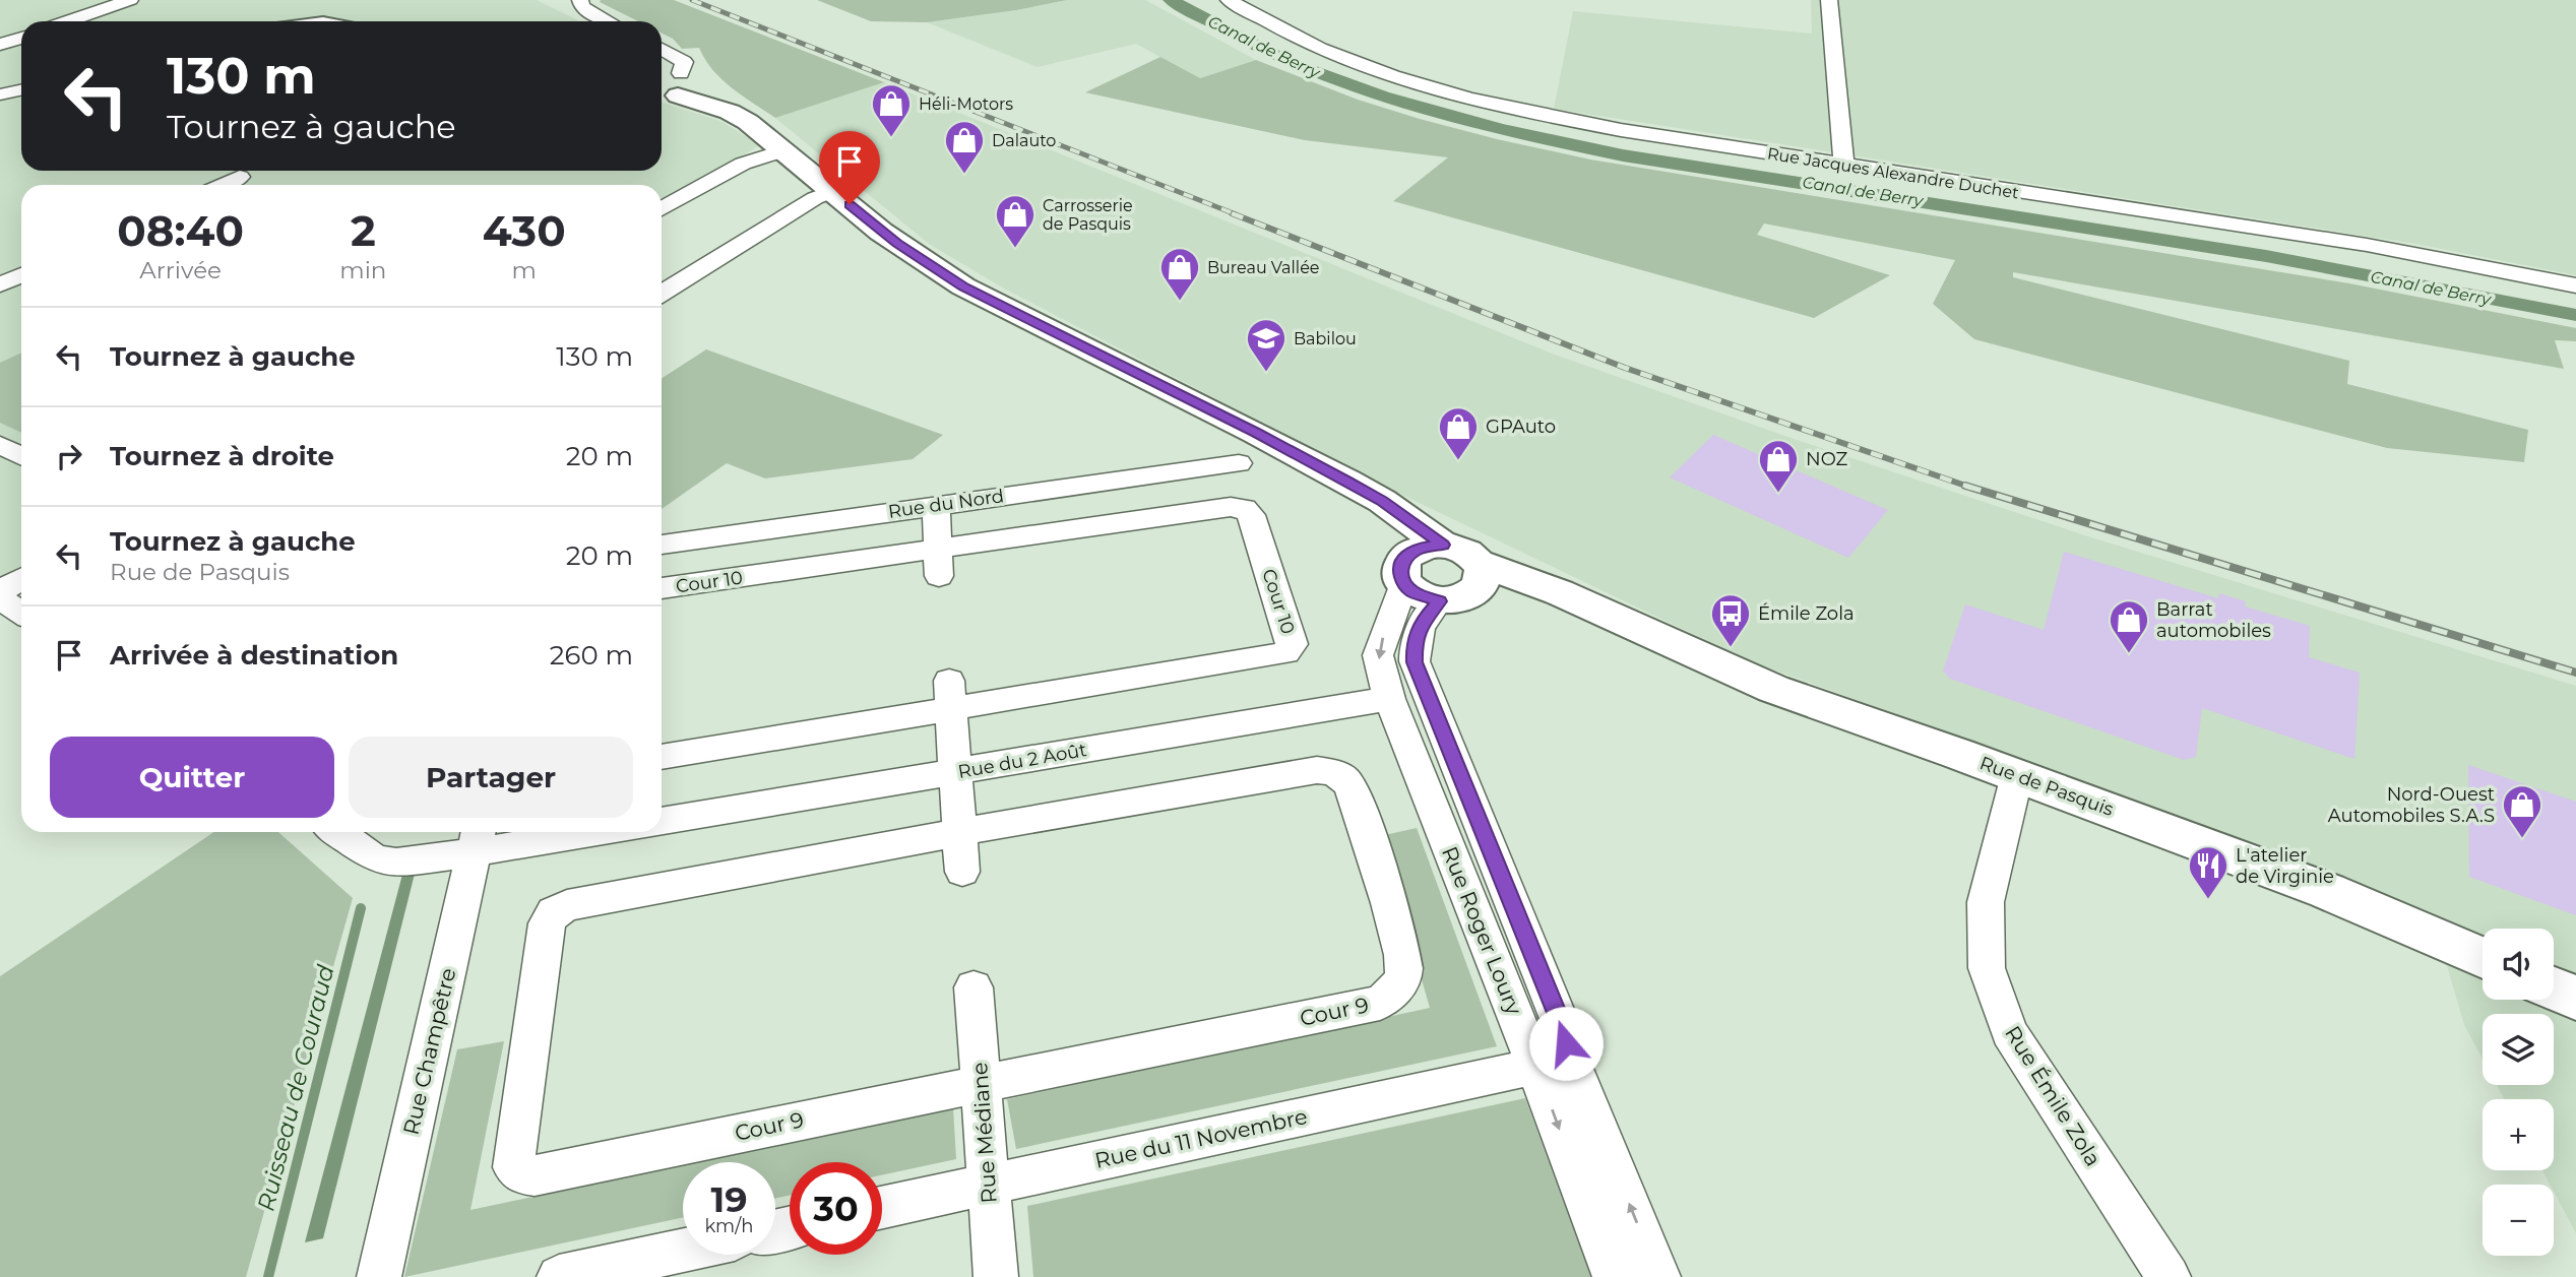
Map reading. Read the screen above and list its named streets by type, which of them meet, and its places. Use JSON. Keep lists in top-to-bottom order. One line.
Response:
{"streets":{"main road":["Rue de Pasquis"],"street":["Rue Jacques Alexandre Duchet","Rue du Nord","Cour 10","Rue du 2 Août","Rue Roger Loury","Cour 9","Rue Champêtre","Rue Émile Zola","Rue Médiane","Rue du 11 Novembre"]},"crossings":[["Rue du 2 Août","Rue Roger Loury"],["Rue de Pasquis","Rue Roger Loury"],["Rue de Pasquis","Rue Émile Zola"],["Rue Roger Loury","Rue du 11 Novembre"],["Cour 9","Rue Médiane"],["Rue Médiane","Rue du 11 Novembre"]],"water":["Canal de Berry","Ruisseau de Couraud"],"places":{"shop":["Héli-Motors","Dalauto","Carrosserie de Pasquis","Bureau Vallée","GPAuto","NOZ","Barrat automobiles","Nord-Ouest Automobiles S.A.S"],"school or university":["Babilou"],"bus stop":["Émile Zola"],"restaurant":["L'atelier de Virginie"]},"page":{"turn":["130 m","Tournez à gauche"],"eta":["08:40","Arrivée","2","min","430","m"],"list":[{"name":"Tournez à gauche","value":"130 m"},{"name":"Tournez à droite","value":"20 m"},{"name":"Tournez à gauche","note":"Rue de Pasquis","value":"20 m"},{"name":"Arrivée à destination","value":"260 m"}],"buttons":["Quitter","Partager"],"map_buttons":["+","−"],"speed":"19 km/h","limit":"30"}}
